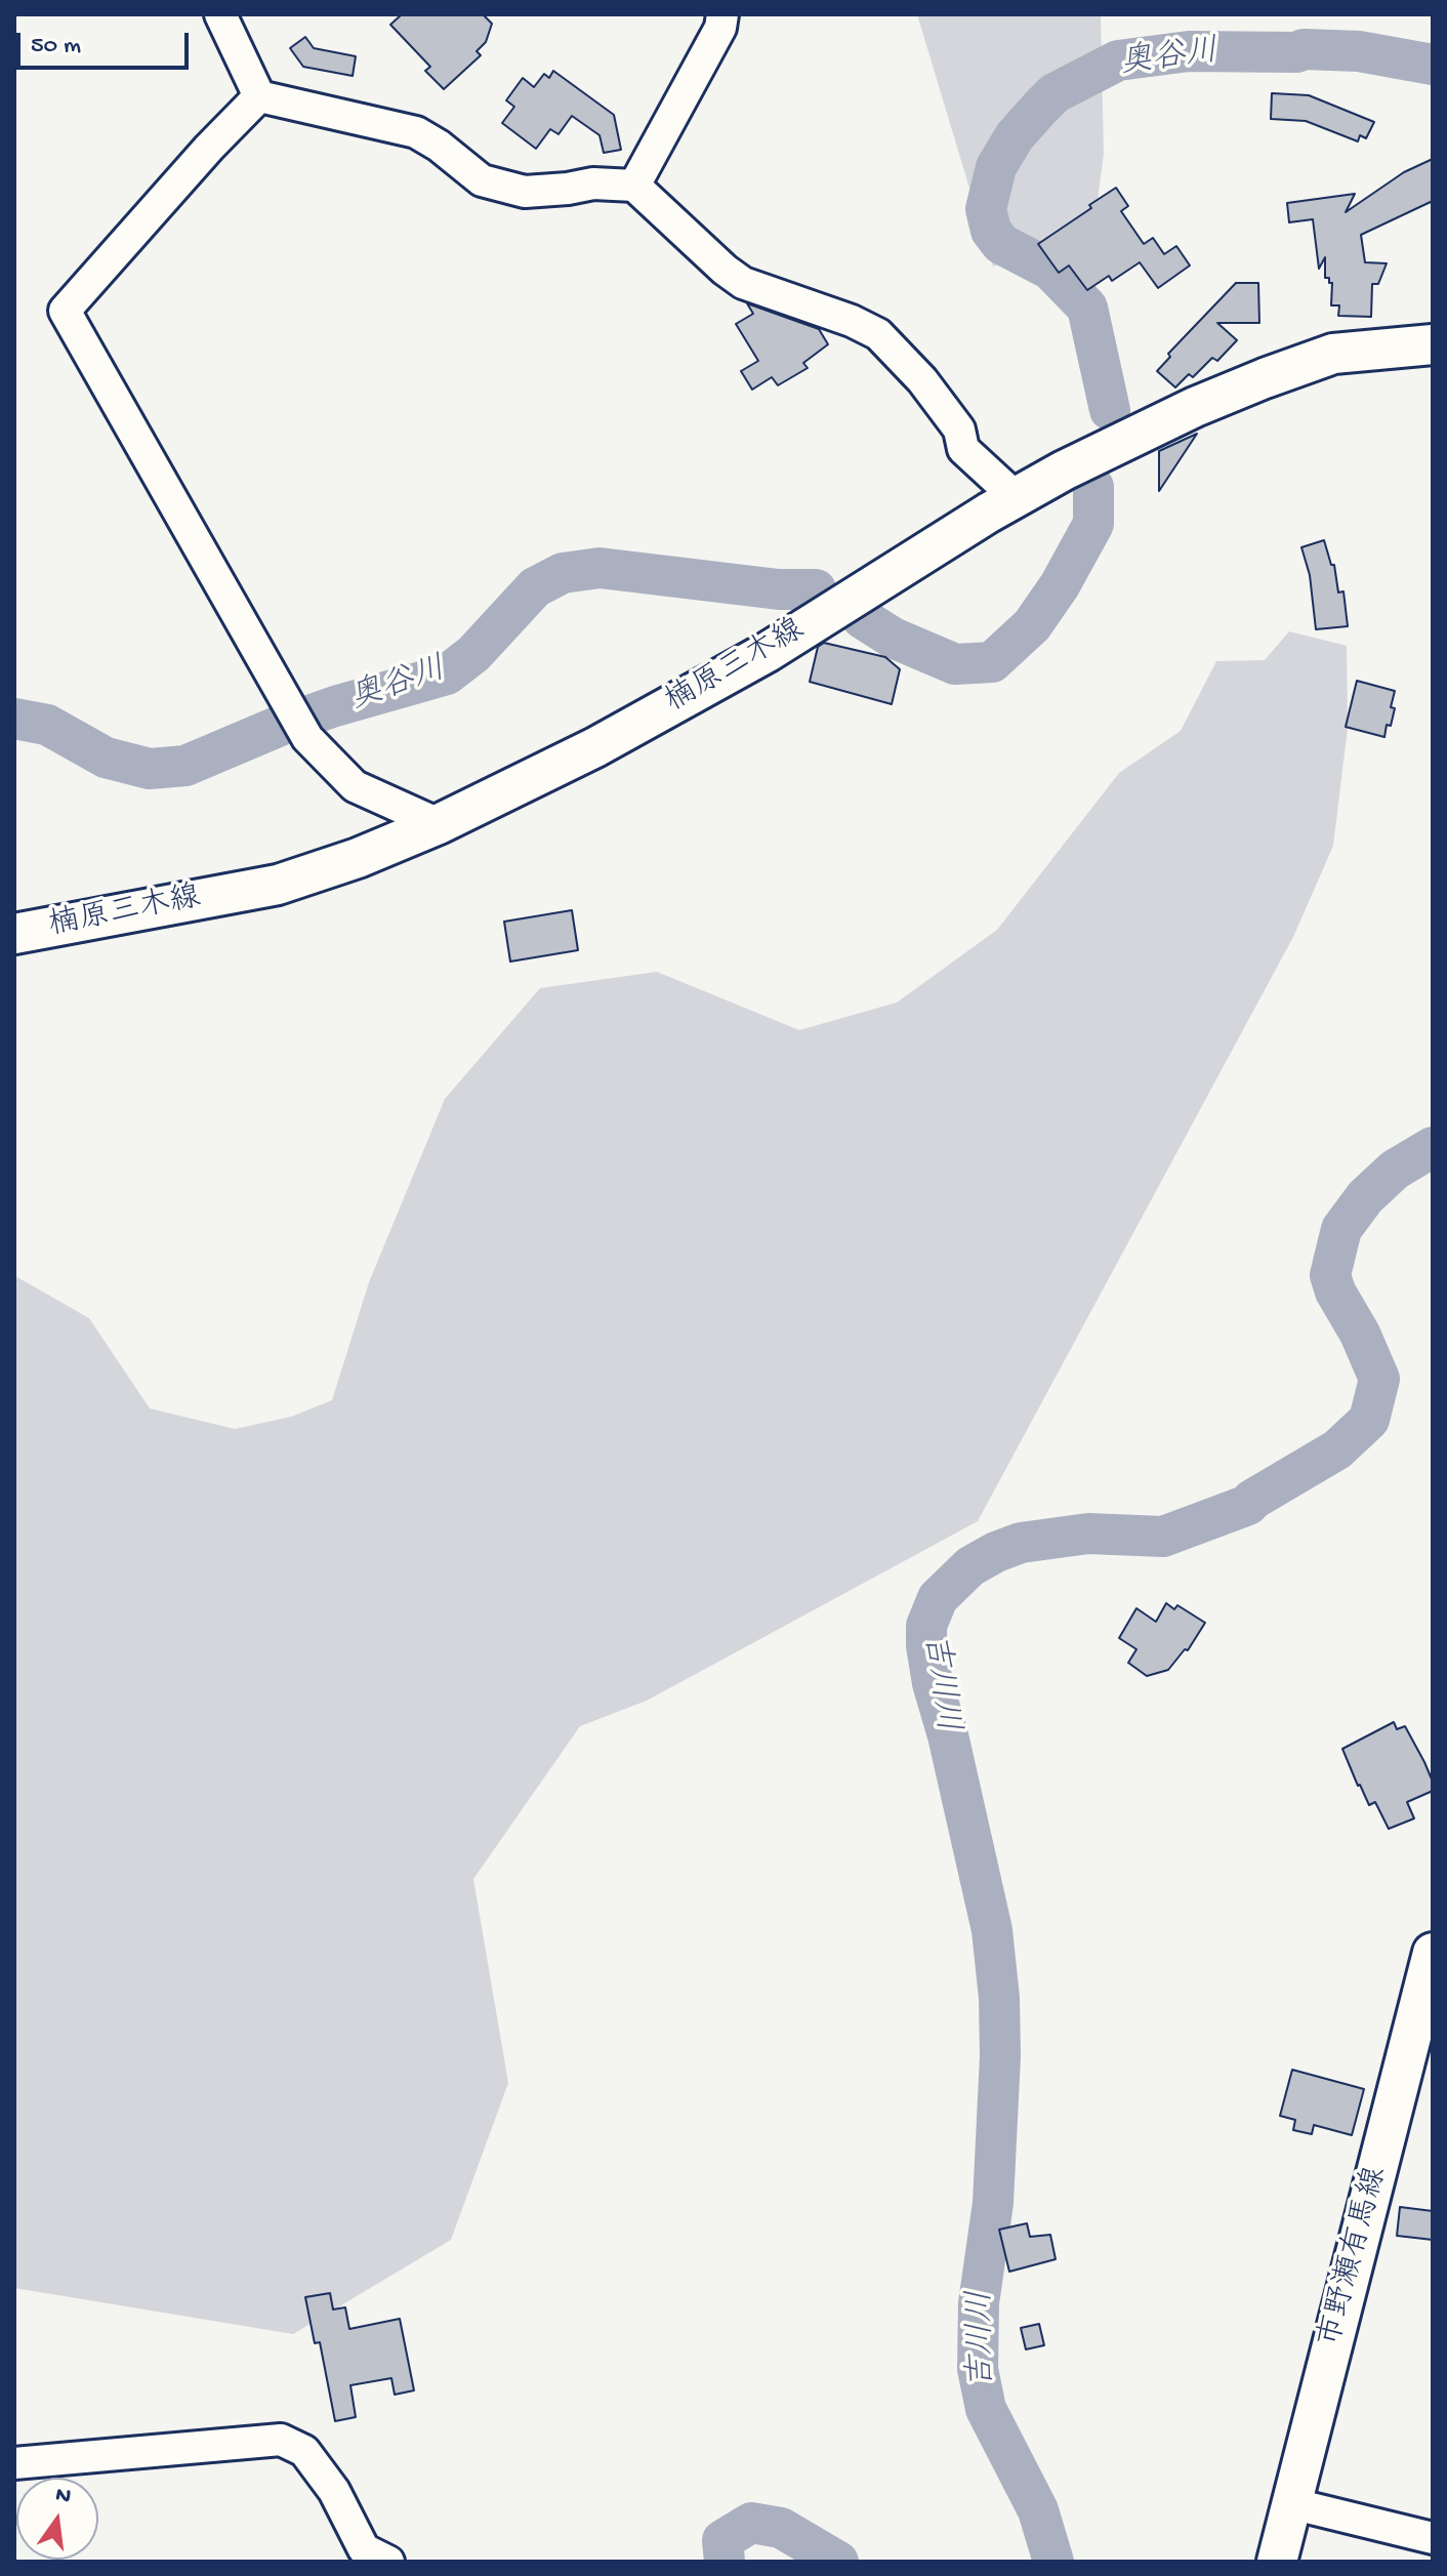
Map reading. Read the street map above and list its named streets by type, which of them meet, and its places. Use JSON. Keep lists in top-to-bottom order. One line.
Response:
{"streets":{"main road":["楠原三木線","市野瀬有馬線"]},"water":["奥谷川","吉川川"],"scale_bar":"50 m","north":"top"}
